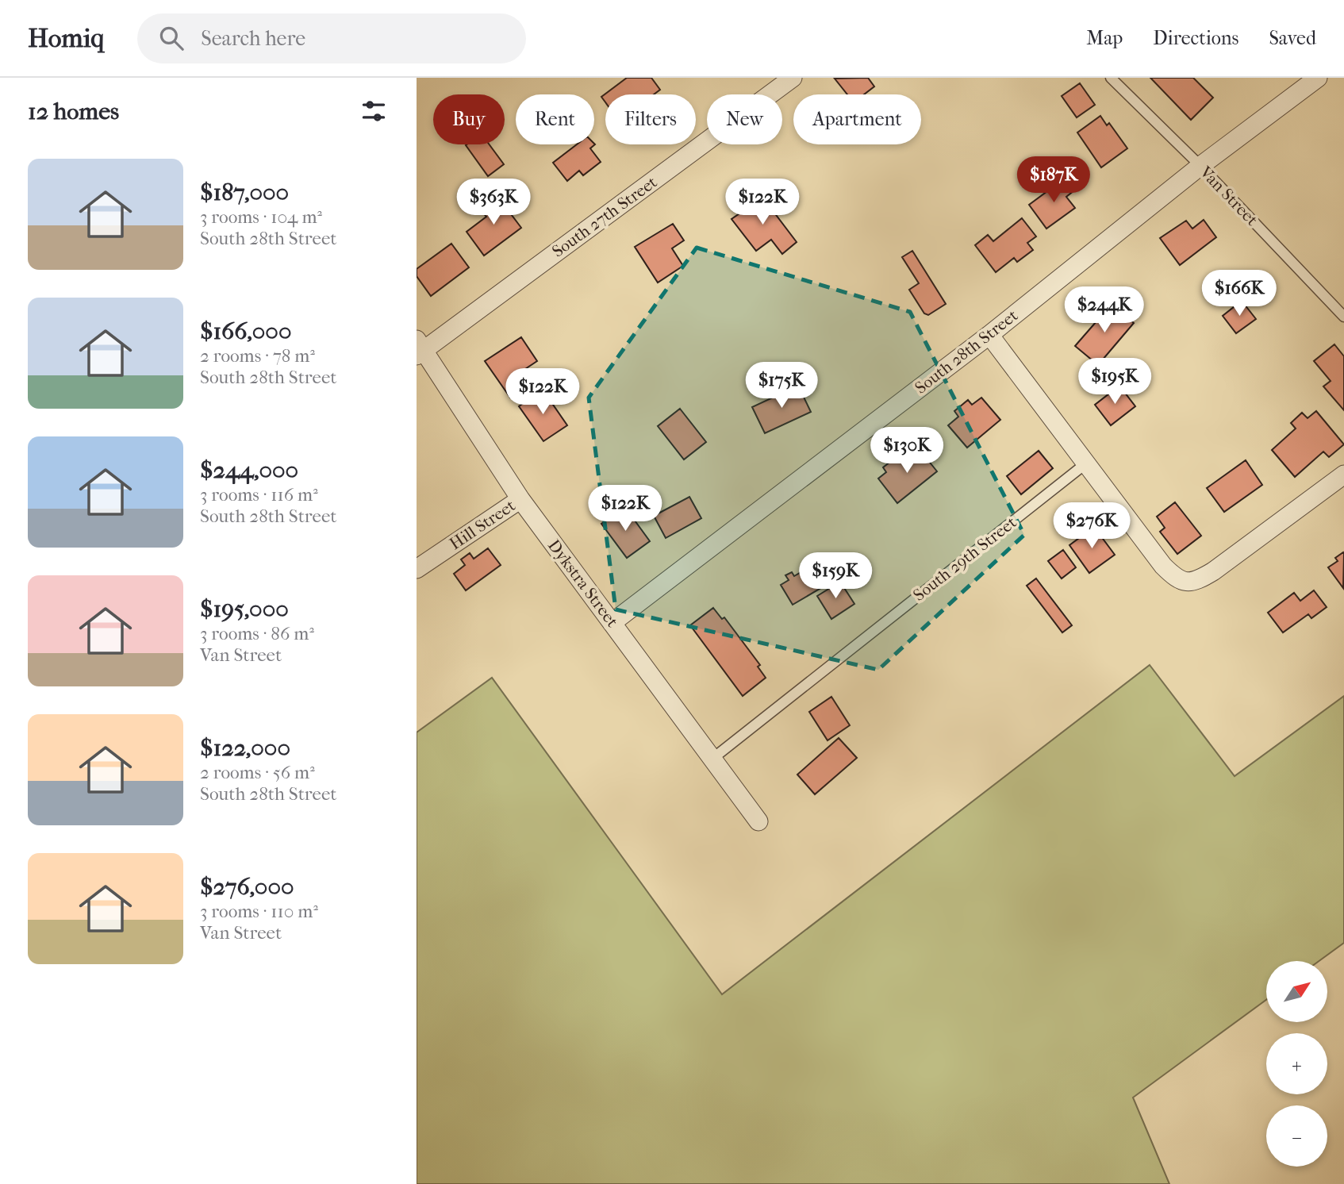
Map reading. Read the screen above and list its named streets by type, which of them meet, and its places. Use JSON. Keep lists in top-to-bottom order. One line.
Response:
{"streets":{"street":["South 27th Street","South 28th Street","Hill Street","Dykstra Street"],"lane":["Van Street","South 29th Street"]},"crossings":[["Van Street","South 28th Street"],["South 27th Street","Dykstra Street"],["South 28th Street","Dykstra Street"],["Hill Street","Dykstra Street"],["South 29th Street","Dykstra Street"]],"north":"top right","page":{"header":"Homiq","search":"Search here","nav":["Map","Directions","Saved"],"heading":"12 homes","chip":["Buy","Rent","Filters","New","Apartment"],"list":[{"name":"$187,000","note":"3 rooms · 104 m² · South 28th Street"},{"name":"$166,000","note":"2 rooms · 78 m² · South 28th Street"},{"name":"$244,000","note":"3 rooms · 116 m² · South 28th Street"},{"name":"$195,000","note":"3 rooms · 86 m² · Van Street"},{"name":"$122,000","note":"2 rooms · 56 m² · South 28th Street"},{"name":"$276,000","note":"3 rooms · 110 m² · Van Street"}],"price":["$187K","$363K","$122K","$166K","$244K","$195K","$175K","$122K","$130K","$122K","$276K","$159K"],"map_buttons":["+","−"]}}
